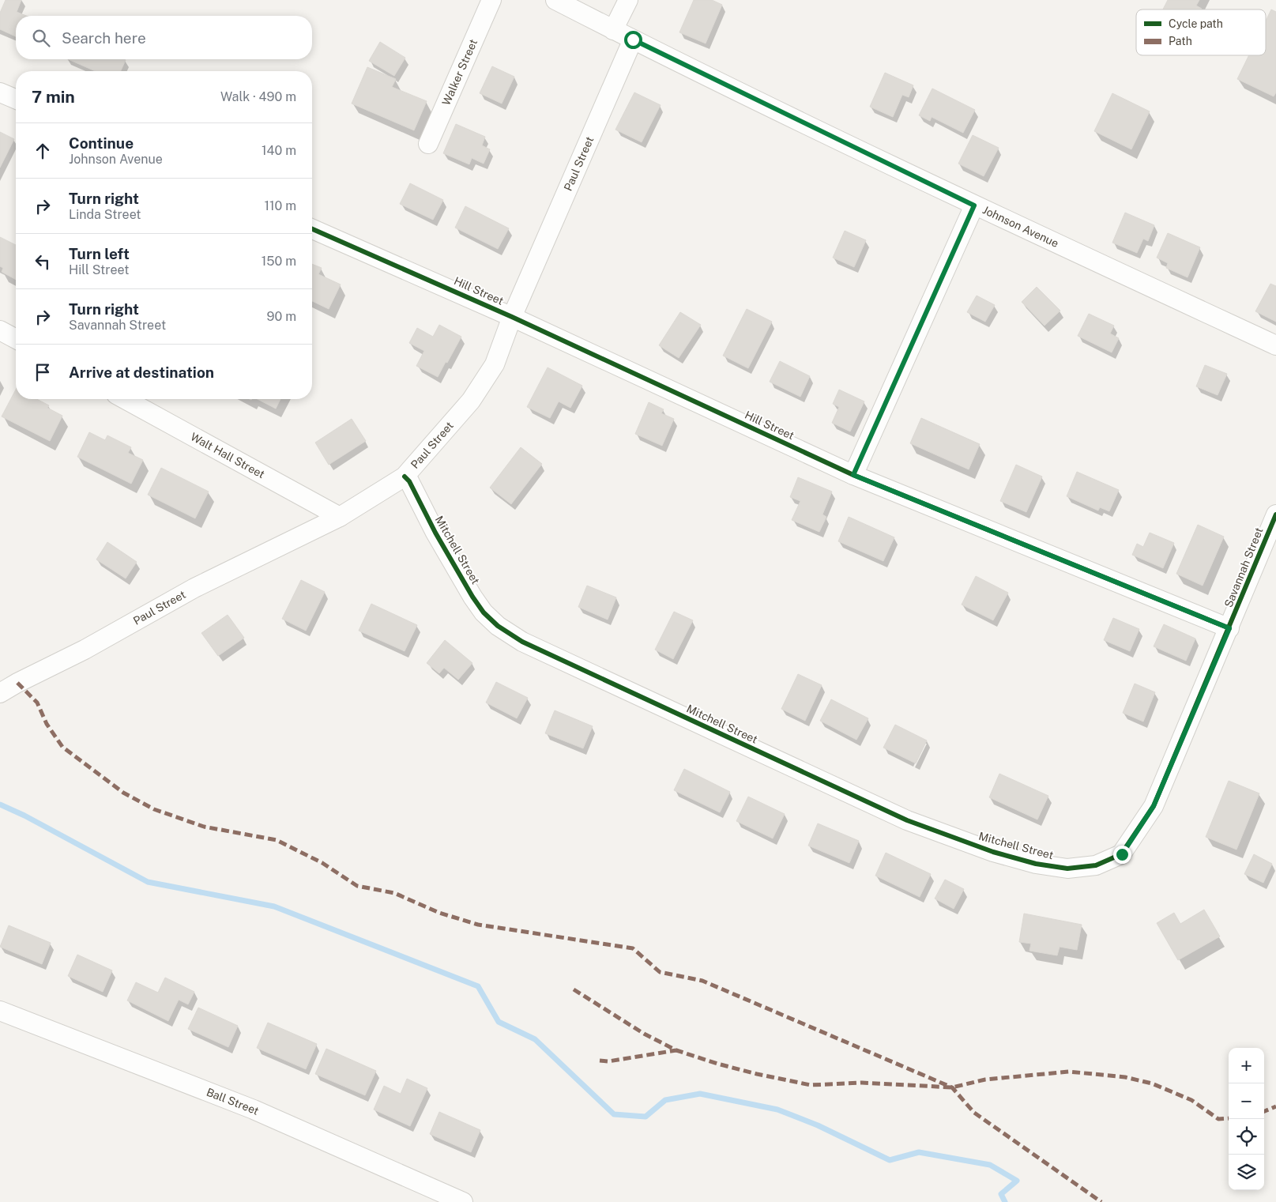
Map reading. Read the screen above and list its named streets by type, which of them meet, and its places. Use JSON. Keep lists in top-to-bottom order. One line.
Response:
{"streets":{"street":["Walker Street","Paul Street","Johnson Avenue","Hill Street","Walt Hall Street","Mitchell Street","Savannah Street","Ball Street"]},"crossings":[["Paul Street","Johnson Avenue"],["Paul Street","Hill Street"],["Paul Street","Walt Hall Street"],["Paul Street","Mitchell Street"],["Hill Street","Savannah Street"],["Mitchell Street","Savannah Street"]],"legend":["Cycle path","Path"],"page":{"search":"Search here","heading":["7 min","Walk · 490 m"],"list":[["Continue","Johnson Avenue","140 m"],["Turn right","Linda Street","110 m"],["Turn left","Hill Street","150 m"],["Turn right","Savannah Street","90 m"],"Arrive at destination"],"map_buttons":["+","−"]}}
